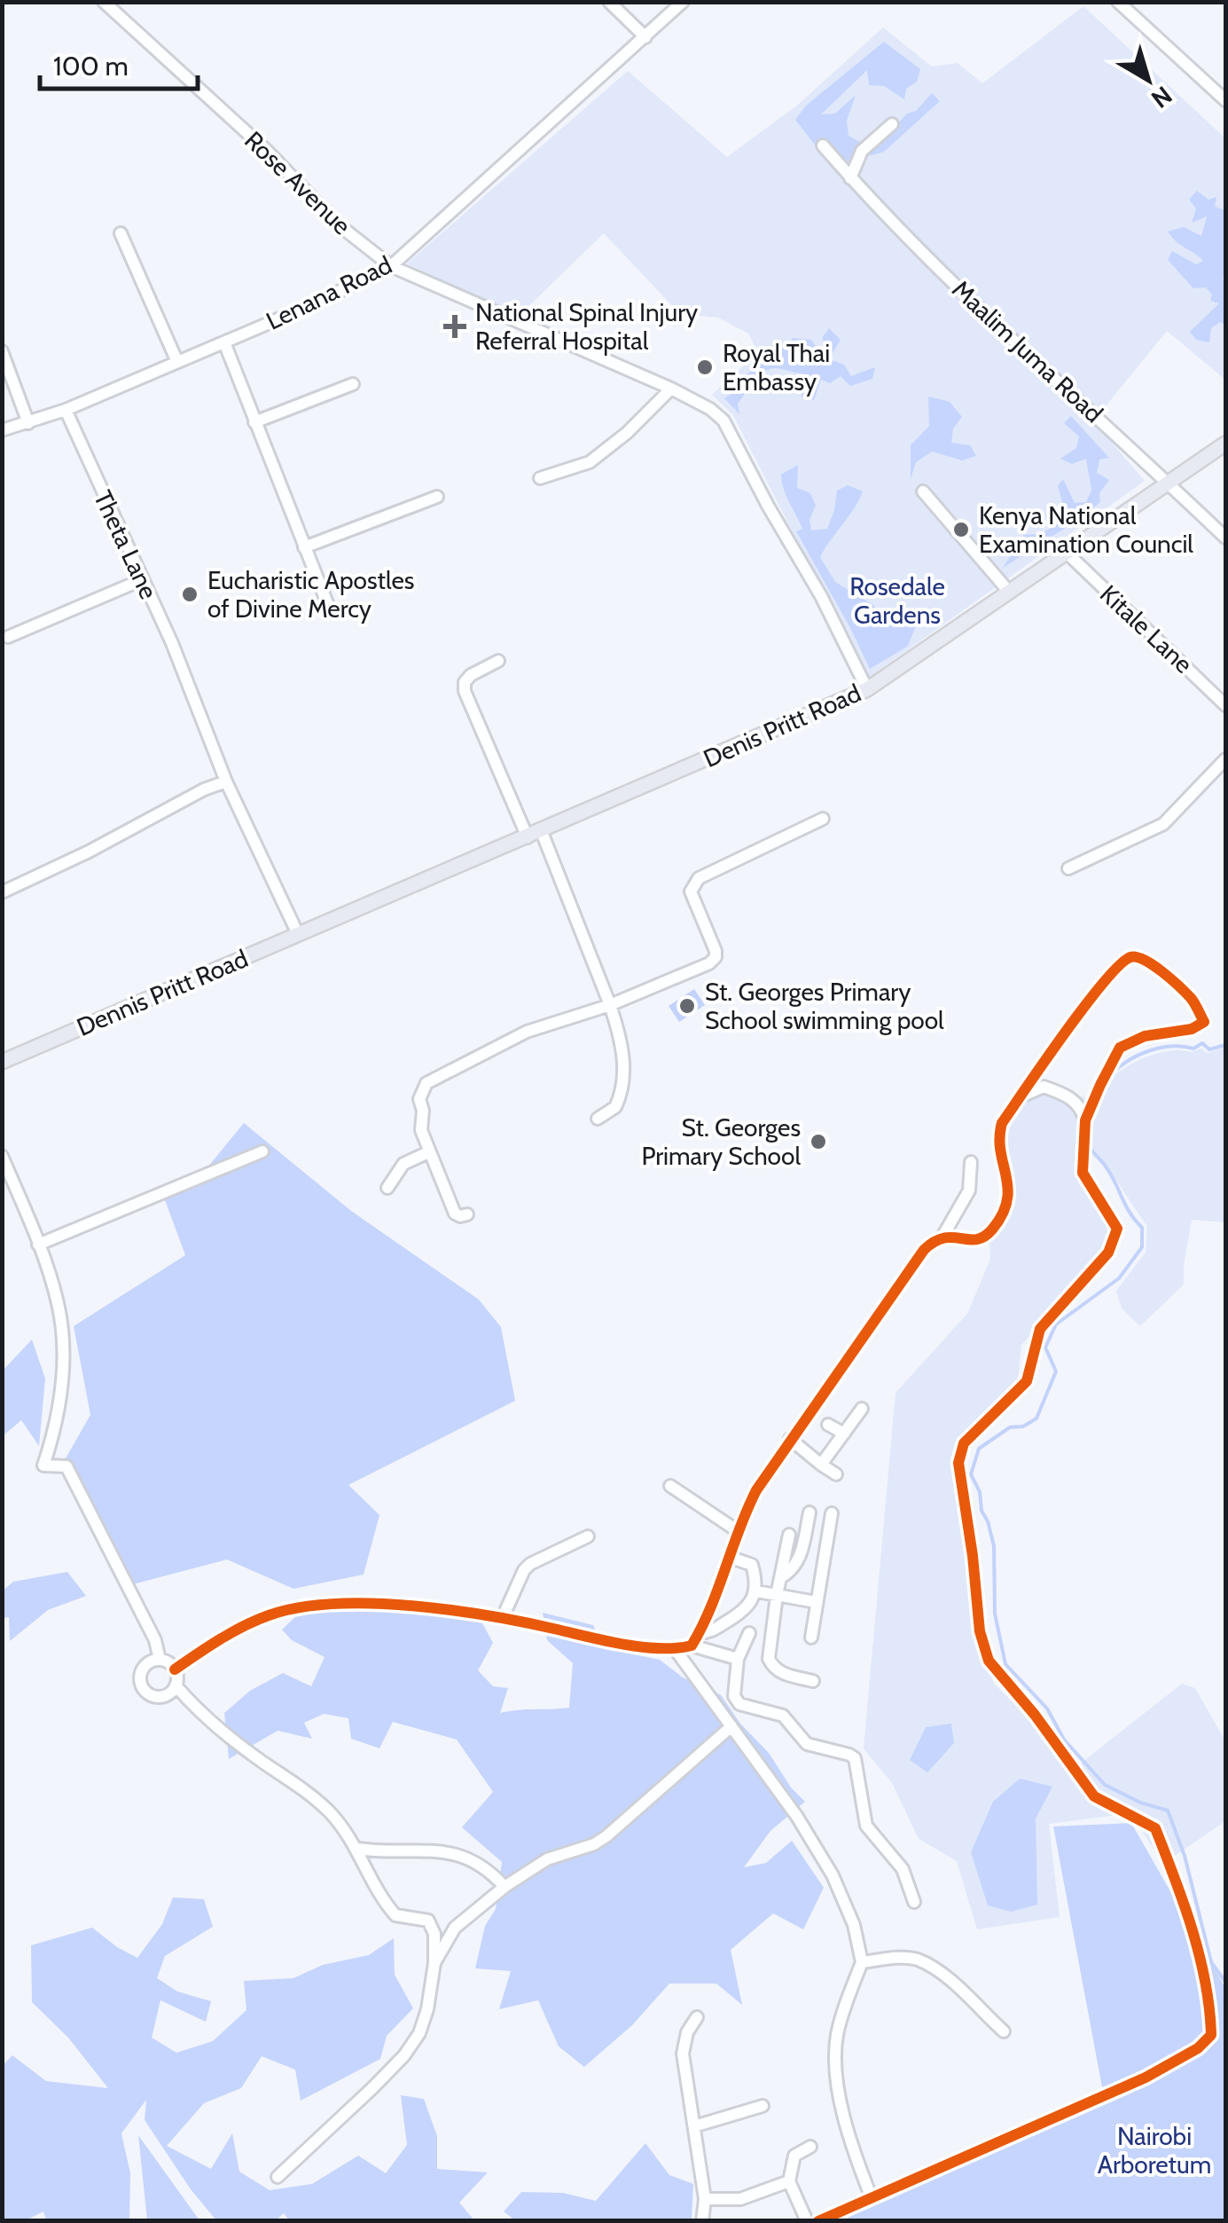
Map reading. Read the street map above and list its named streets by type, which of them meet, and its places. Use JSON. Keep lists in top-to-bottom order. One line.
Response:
{"streets":{"main road":["Denis Pritt Road","Dennis Pritt Road"],"street":["Rose Avenue","Lenana Road","Maalim Juma Road","Theta Lane","Kitale Lane"]},"crossings":[["Rose Avenue","Lenana Road"],["Rose Avenue","Denis Pritt Road"],["Lenana Road","Theta Lane"],["Maalim Juma Road","Denis Pritt Road"],["Kitale Lane","Denis Pritt Road"],["Denis Pritt Road","Dennis Pritt Road"]],"parks":["Rosedale Gardens","Nairobi Arboretum"],"places":{"health":["National Spinal Injury Referral Hospital"],"other":["Royal Thai Embassy","Kenya National Examination Council","Eucharistic Apostles of Divine Mercy","St. Georges Primary School swimming pool","St. Georges Primary School"]},"scale_bar":"100 m","north":"bottom right"}
